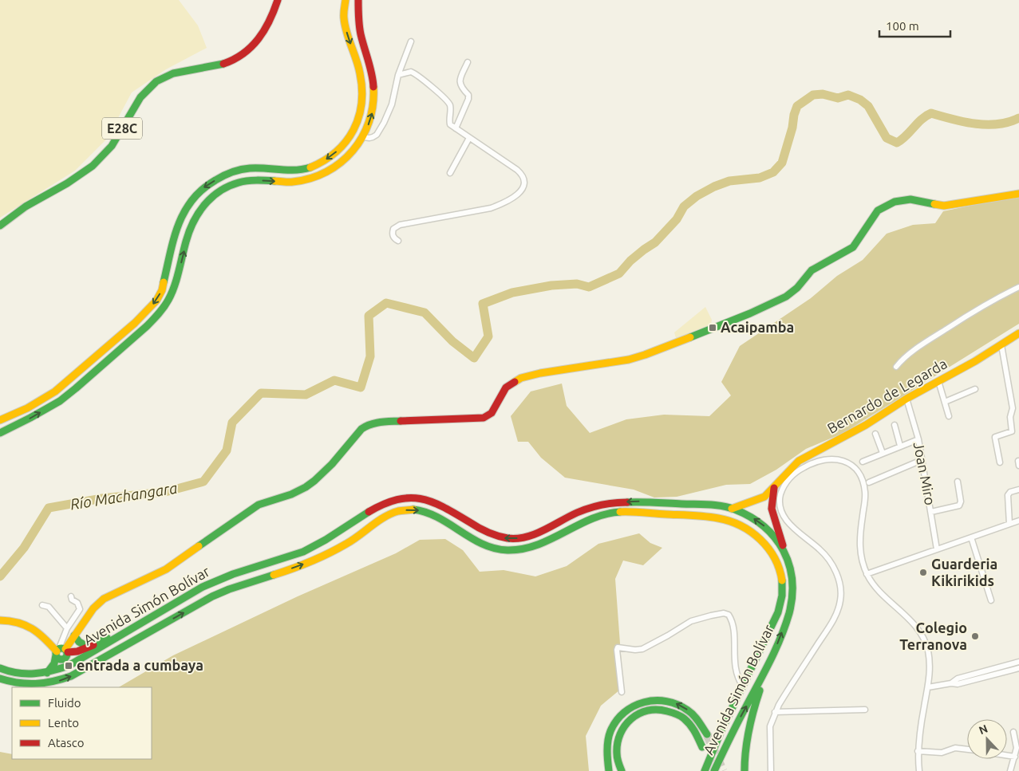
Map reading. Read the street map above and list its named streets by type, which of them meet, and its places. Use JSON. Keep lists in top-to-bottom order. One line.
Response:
{"streets":{"main road":["E28C","Bernardo de Legarda","Avenida Simón Bolívar"],"street":["Joan Miro"]},"crossings":[["Bernardo de Legarda","Joan Miro"],["Bernardo de Legarda","Avenida Simón Bolívar"]],"water":["Río Machangara"],"places":{"transit":["Acaipamba","entrada a cumbaya"],"other":["Guarderia Kikirikids","Colegio Terranova"]},"legend":["Fluido","Lento","Atasco"],"scale_bar":"100 m","north":"top"}
